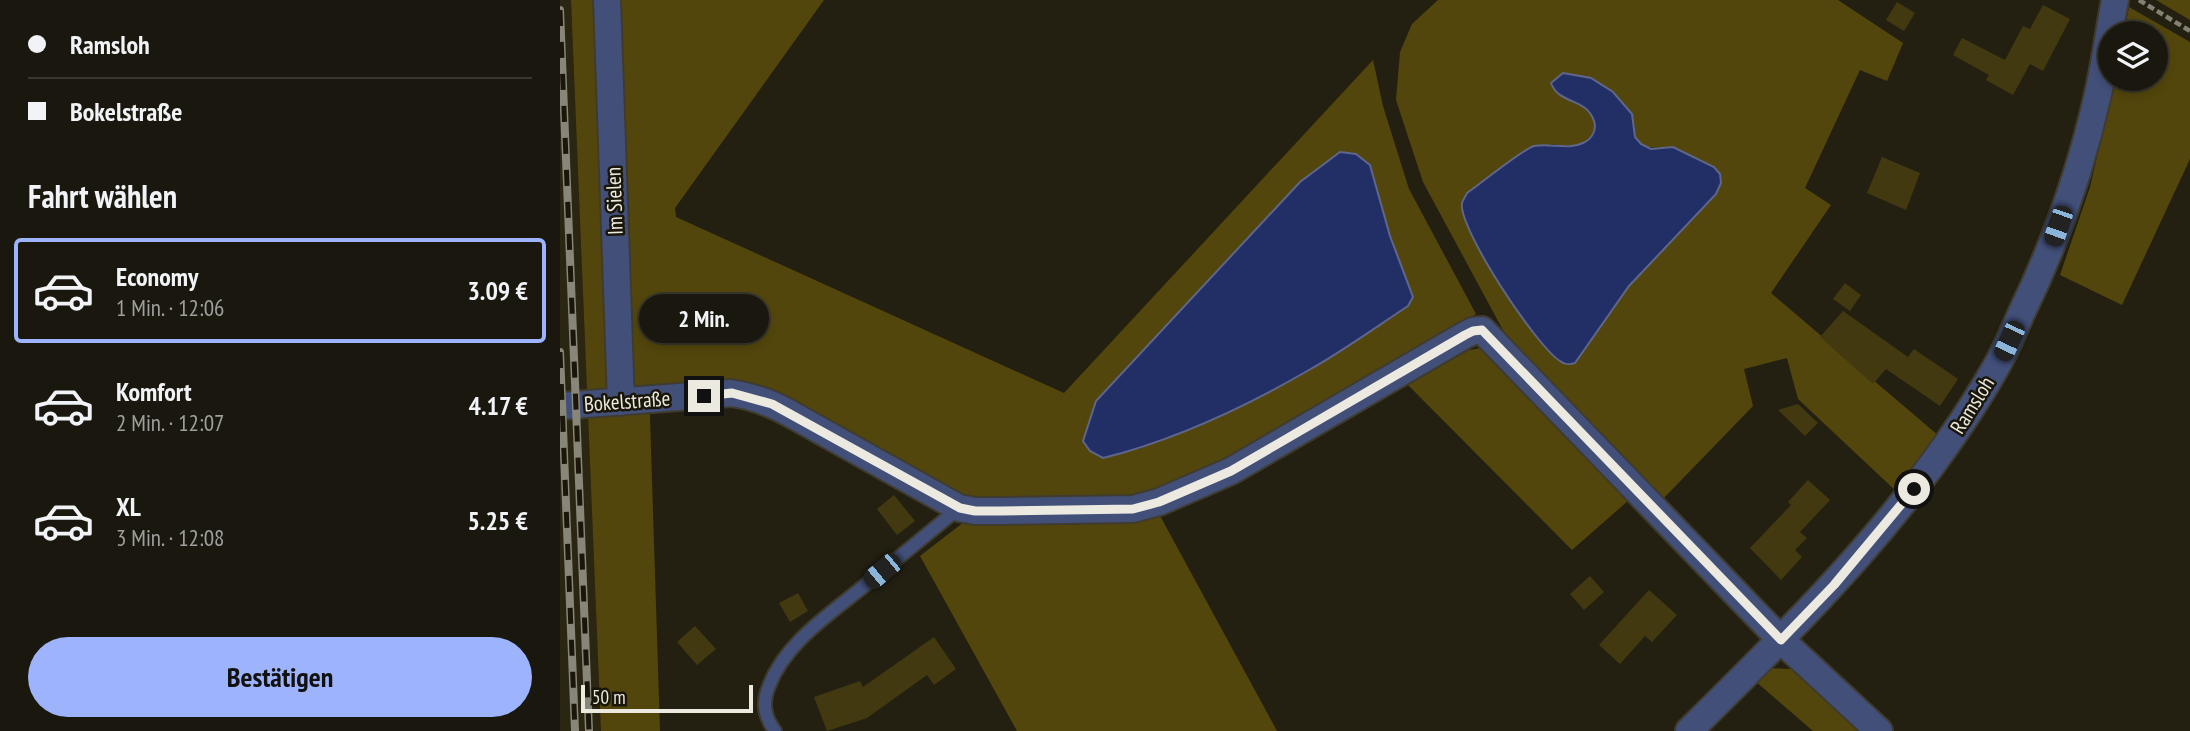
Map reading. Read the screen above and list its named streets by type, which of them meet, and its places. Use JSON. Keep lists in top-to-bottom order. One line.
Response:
{"streets":{"street":["Im Sielen","Bokelstraße","Ramsloh"]},"crossings":[["Im Sielen","Bokelstraße"],["Bokelstraße","Ramsloh"]],"scale_bar":"50 m","page":{"banner":["Ramsloh","Bokelstraße"],"heading":"Fahrt wählen","list":[{"name":"Economy","note":"1 Min. · 12:06","value":"3.09 €"},{"name":"Komfort","note":"2 Min. · 12:07","value":"4.17 €"},{"name":"XL","note":"3 Min. · 12:08","value":"5.25 €"}],"bubble":"2 Min.","buttons":"Bestätigen","scale":"50 m"}}
